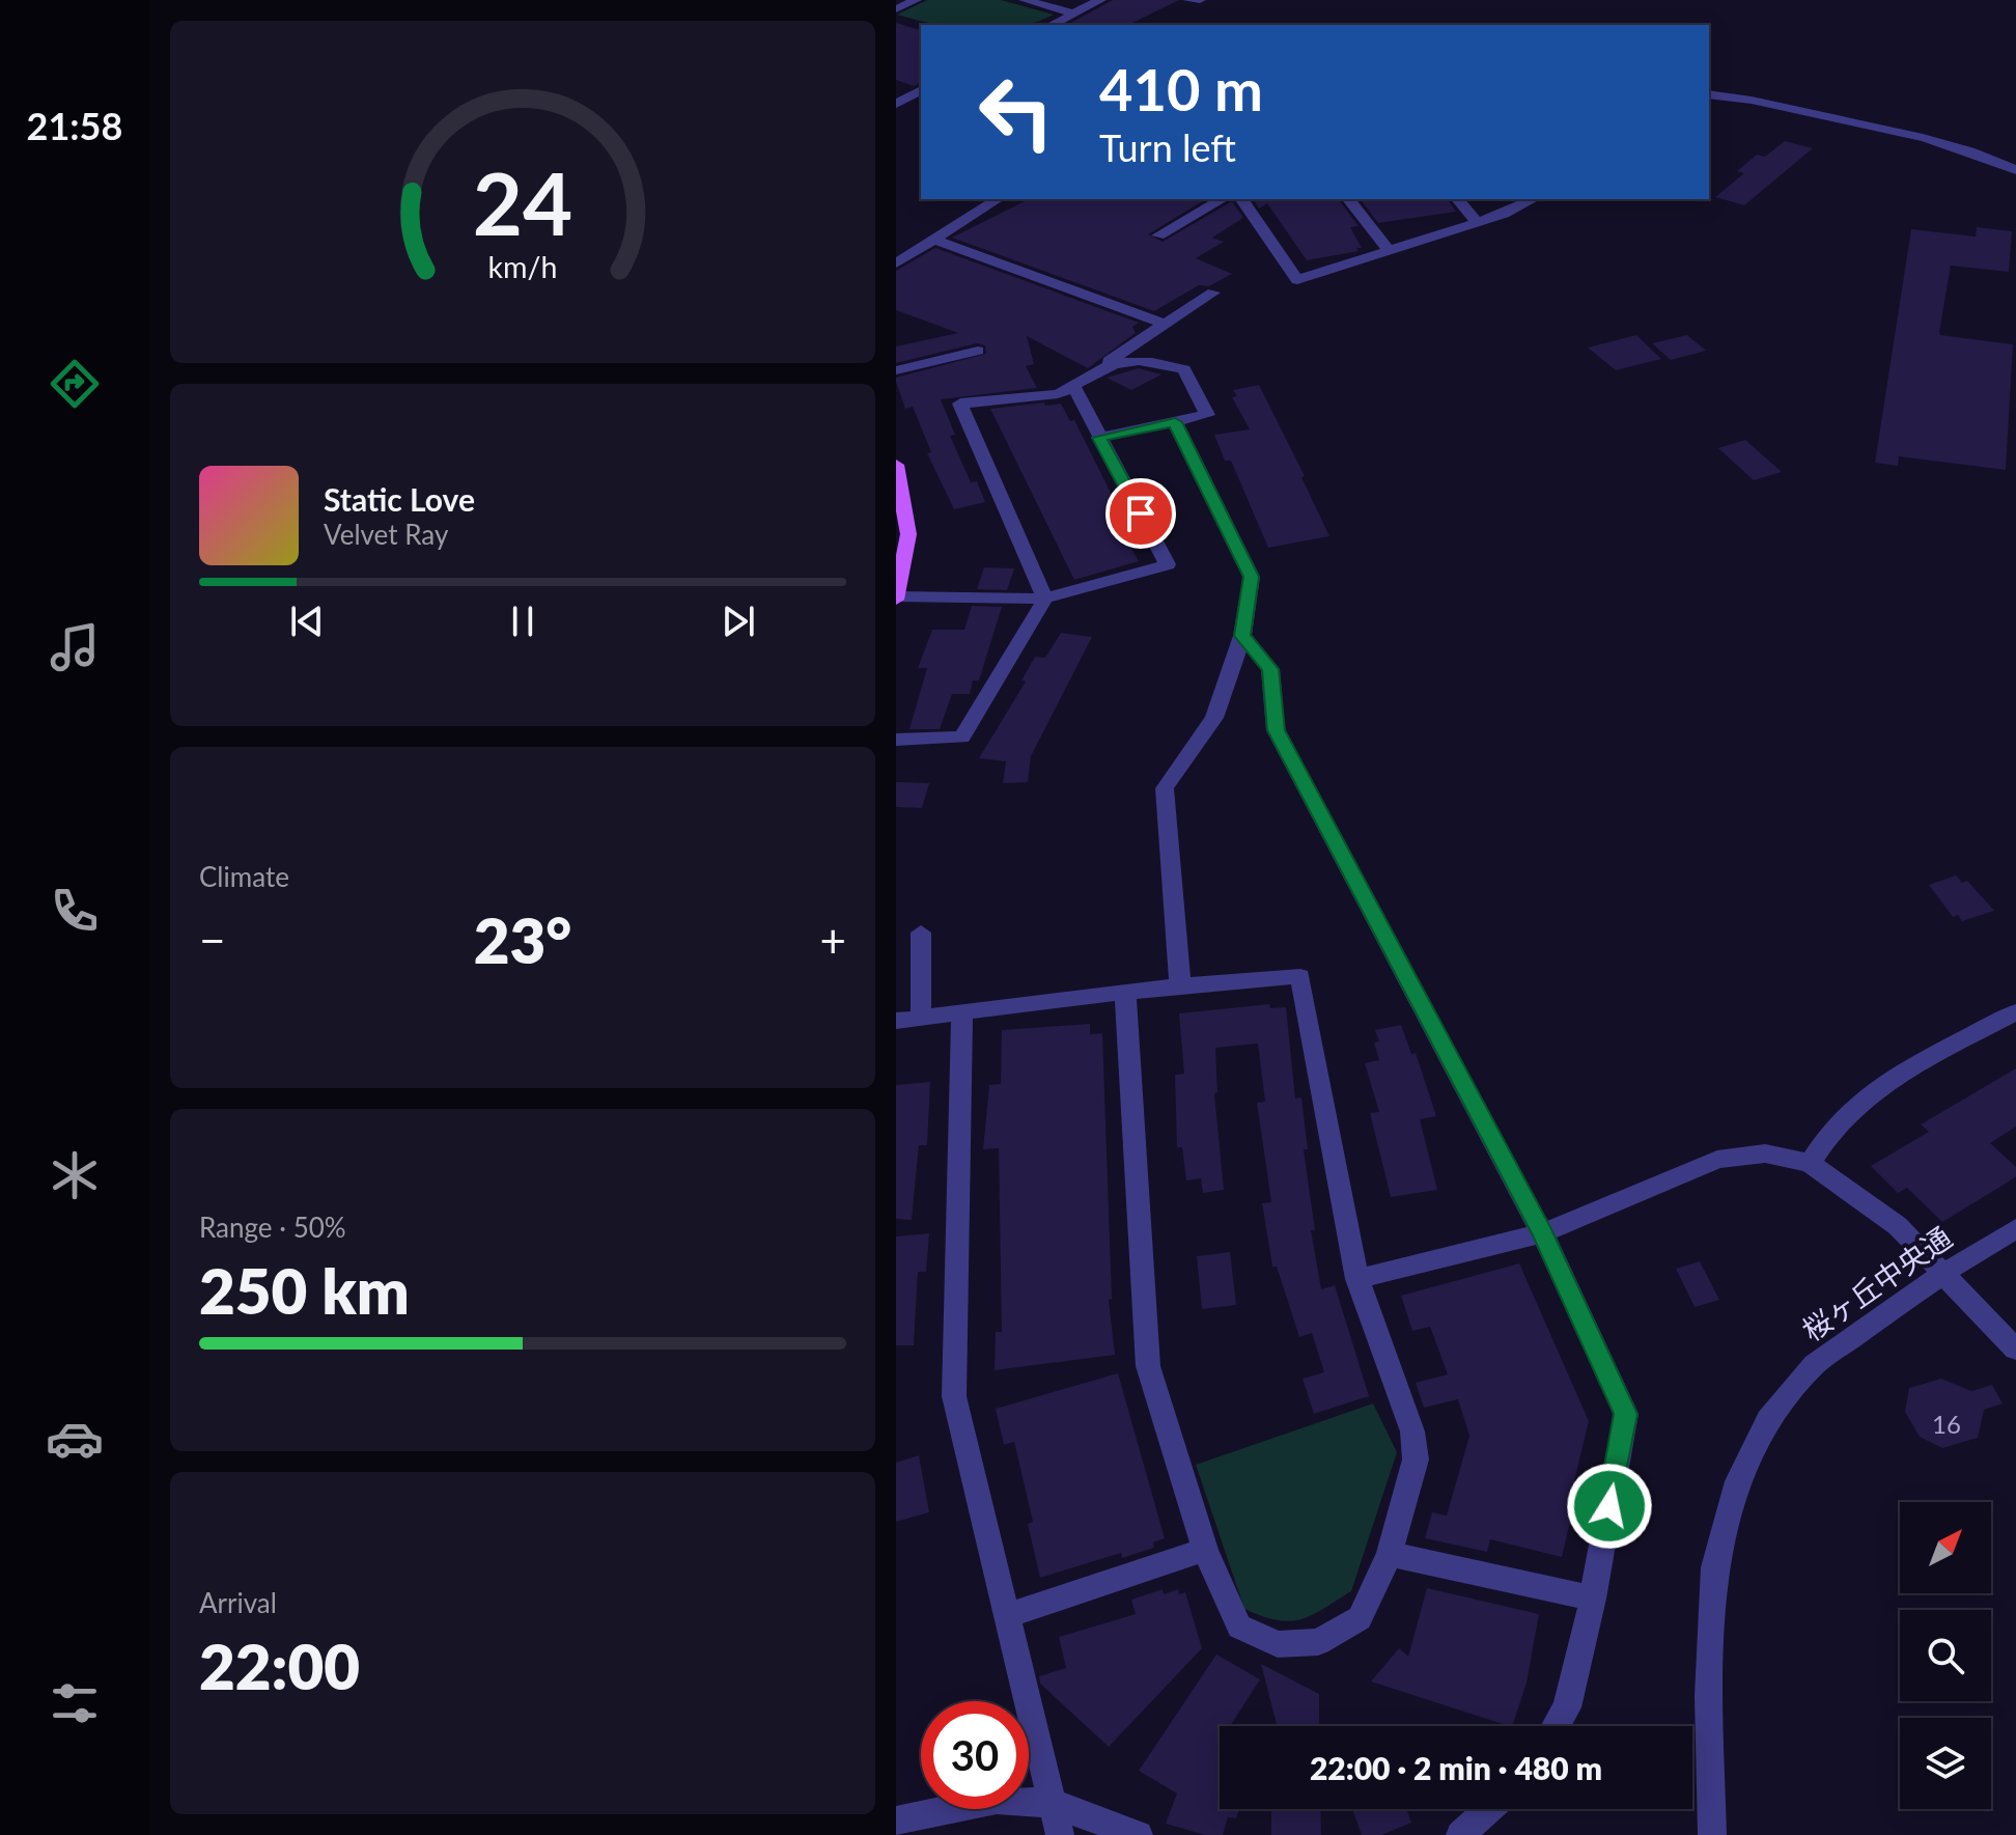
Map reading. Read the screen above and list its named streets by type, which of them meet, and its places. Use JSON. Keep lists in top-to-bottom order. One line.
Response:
{"streets":{"street":["桜ヶ丘中央通"]},"house_numbers":["16"],"north":"top right","page":{"tabs":"21:58","turn":["410 m","Turn left"],"song":["Static Love","Velvet Ray"],"tile":["Climate",["Range · 50%","250 km"],["Arrival","22:00"]],"heat":["−","23°","+"],"limit":"30","trip":"22:00 · 2 min · 480 m","gauge":["24","km/h"]}}
